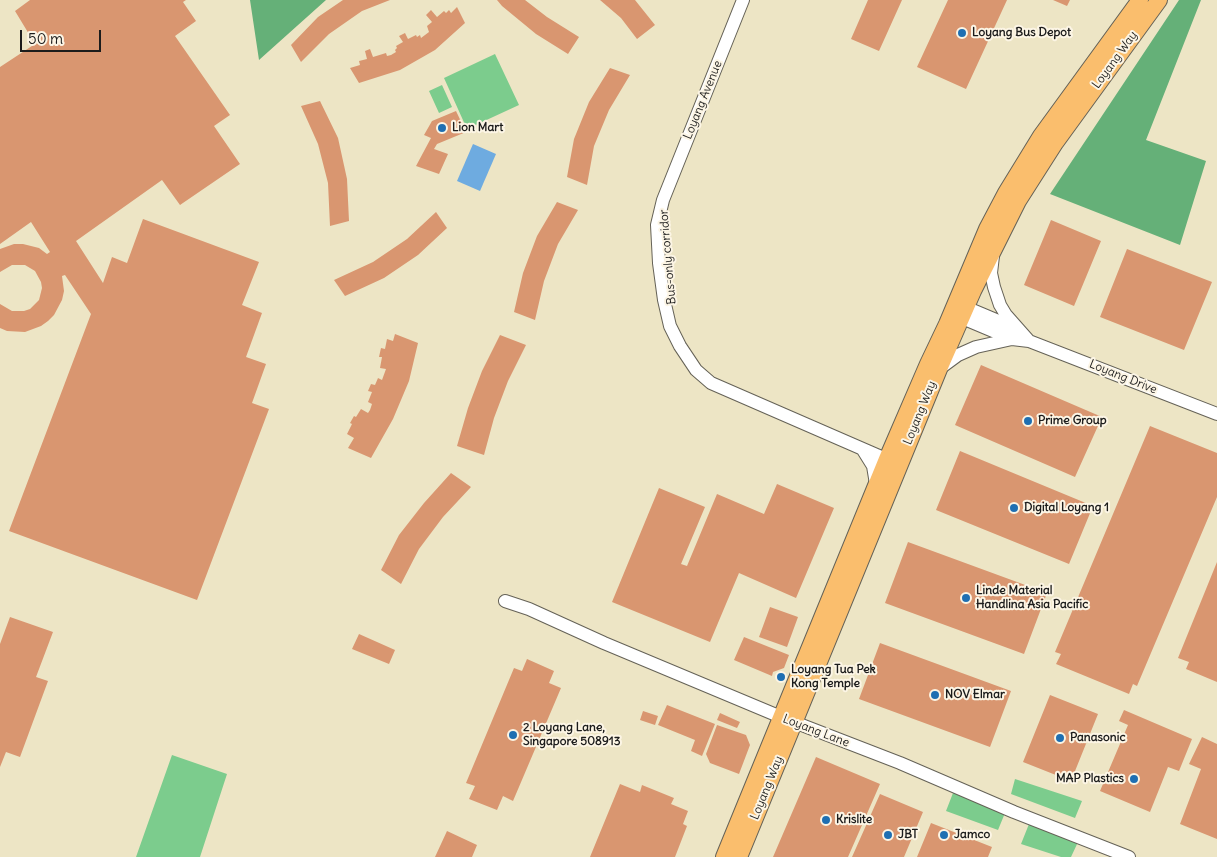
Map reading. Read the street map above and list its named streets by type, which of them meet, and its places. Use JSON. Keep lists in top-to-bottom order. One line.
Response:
{"streets":{"main road":["Loyang Way"],"street":["Loyang Avenue","Bus-only corridor","Loyang Drive","Loyang Lane"]},"crossings":[["Loyang Way","Bus-only corridor"],["Loyang Way","Loyang Drive"],["Loyang Way","Loyang Lane"],["Loyang Avenue","Bus-only corridor"]],"places":["Loyang Bus Depot","Lion Mart","Prime Group","Digital Loyang 1","Linde Material Handlina Asia Pacific","Loyang Tua Pek Kong Temple","NOV Elmar","2 Loyang Lane, Singapore 508913","Panasonic","MAP Plastics","Krislite","JBT","Jamco"],"scale_bar":"50 m"}
